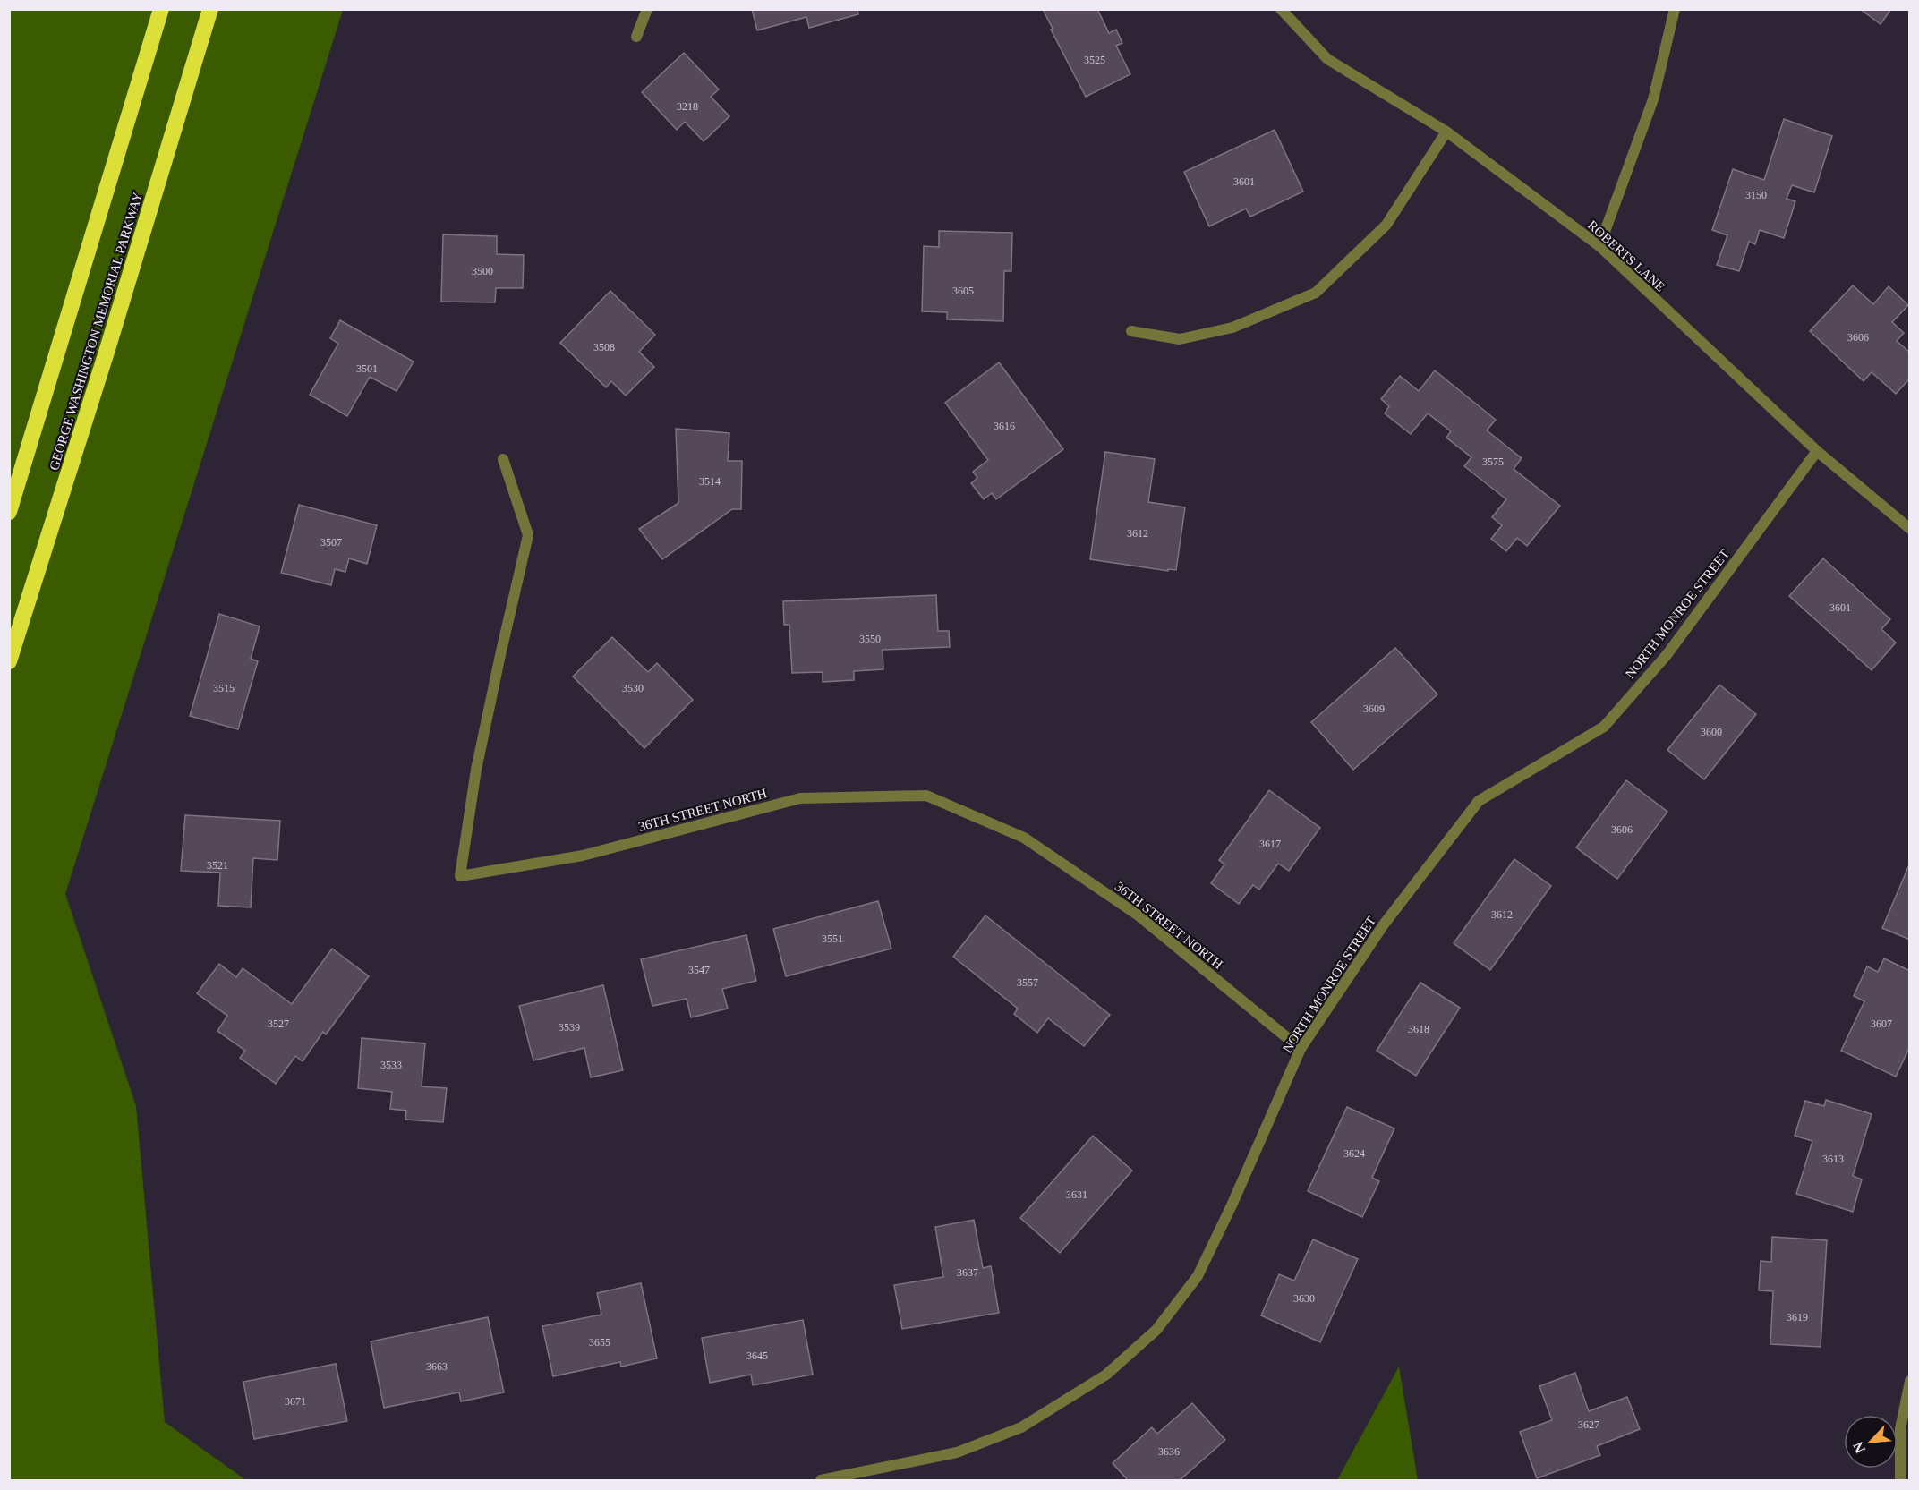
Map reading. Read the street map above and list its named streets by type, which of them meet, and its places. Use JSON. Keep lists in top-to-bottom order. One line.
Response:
{"streets":{"highway":["GEORGE WASHINGTON MEMORIAL PARKWAY"],"street":["ROBERTS LANE","NORTH MONROE STREET","36TH STREET NORTH"]},"crossings":[["ROBERTS LANE","NORTH MONROE STREET"],["NORTH MONROE STREET","36TH STREET NORTH"]],"house_numbers":["3525","3218","3601","3150","3500","3605","3606","3508","3501","3616","3575","3514","3612","3507","3601","3550","3515","3530","3609","3600","3606","3617","3521","3612","3551","3547","3557","3527","3607","3539","3618","3533","3624","3613","3631","3637","3630","3619","3655","3645","3663","3671","3627","3636"],"north":"bottom left"}
